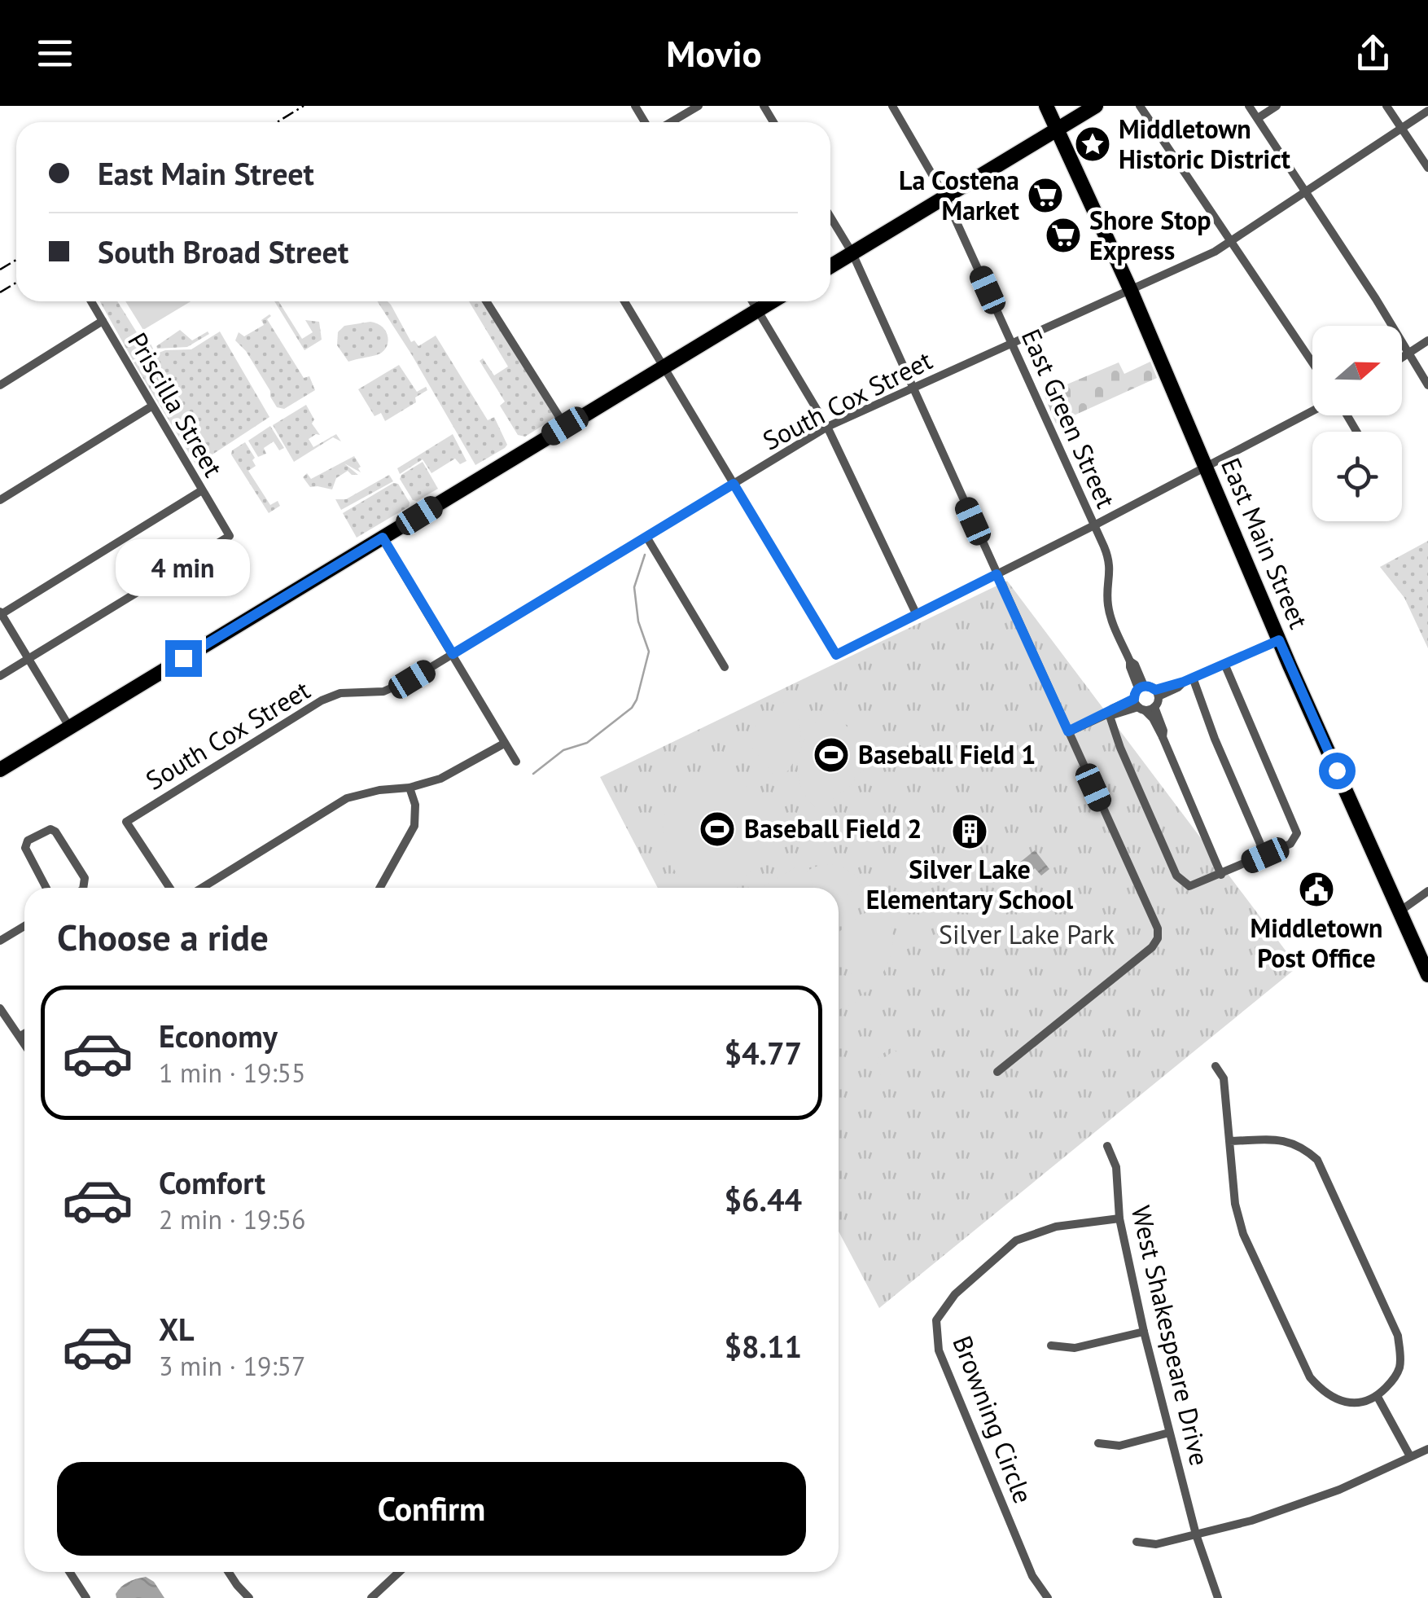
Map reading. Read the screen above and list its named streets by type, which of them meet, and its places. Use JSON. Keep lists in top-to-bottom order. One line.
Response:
{"streets":{"main road":["East Main Street"],"street":["South Cox Street","Priscilla Street","East Green Street","West Shakespeare Drive","Browning Circle"]},"crossings":[["South Cox Street","East Green Street"],["South Cox Street","East Main Street"],["West Shakespeare Drive","Browning Circle"]],"parks":["Silver Lake Park"],"places":{"place":["Middletown Historic District"],"supermarket":["La Costena Market","Shore Stop Express"],"sports":["Baseball Field 1","Baseball Field 2"],"building":["Silver Lake Elementary School"],"public building":["Middletown Post Office"]},"north":"right","page":{"header":"Movio","banner":["East Main Street","South Broad Street"],"bubble":"4 min","heading":"Choose a ride","list":[{"name":"Economy","note":"1 min · 19:55","value":"$4.77"},{"name":"Comfort","note":"2 min · 19:56","value":"$6.44"},{"name":"XL","note":"3 min · 19:57","value":"$8.11"}],"buttons":"Confirm"}}
